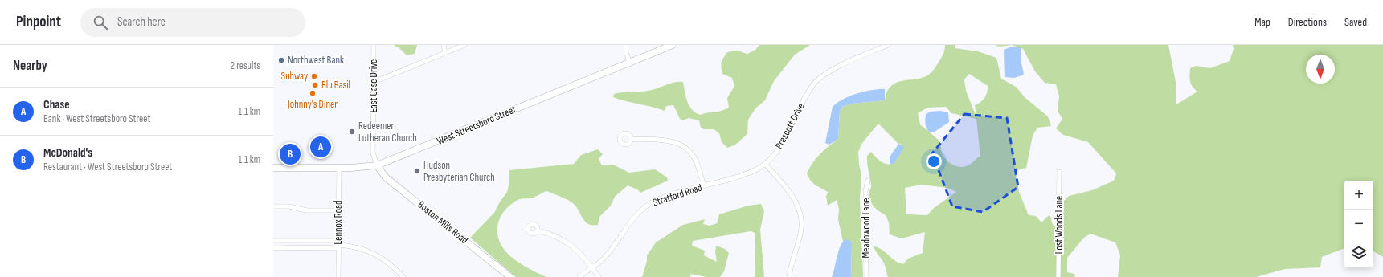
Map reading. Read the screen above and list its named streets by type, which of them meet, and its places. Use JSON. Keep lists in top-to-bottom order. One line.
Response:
{"streets":{"main road":["West Streetsboro Street","Boston Mills Road"],"street":["East Case Drive","Prescott Drive","Stratford Road","Lennox Road","Lost Woods Lane","Meadowood Lane"]},"crossings":[["East Case Drive","West Streetsboro Street"],["East Case Drive","Boston Mills Road"],["West Streetsboro Street","Lennox Road"],["West Streetsboro Street","Boston Mills Road"],["Prescott Drive","Stratford Road"]],"places":["Northwest Bank","Subway","Blu Basil","Johnny's Diner","Redeemer Lutheran Church","Hudson Presbyterian Church"],"north":"bottom","page":{"header":"Pinpoint","search":"Search here","nav":["Map","Directions","Saved"],"heading":["Nearby","2 results"],"list":[{"mark":"A","name":"Chase","note":"Bank · West Streetsboro Street","value":"1.1 km"},{"mark":"B","name":"McDonald's","note":"Restaurant · West Streetsboro Street","value":"1.1 km"}],"pins":["A","B"],"map_buttons":["+","−"]}}
